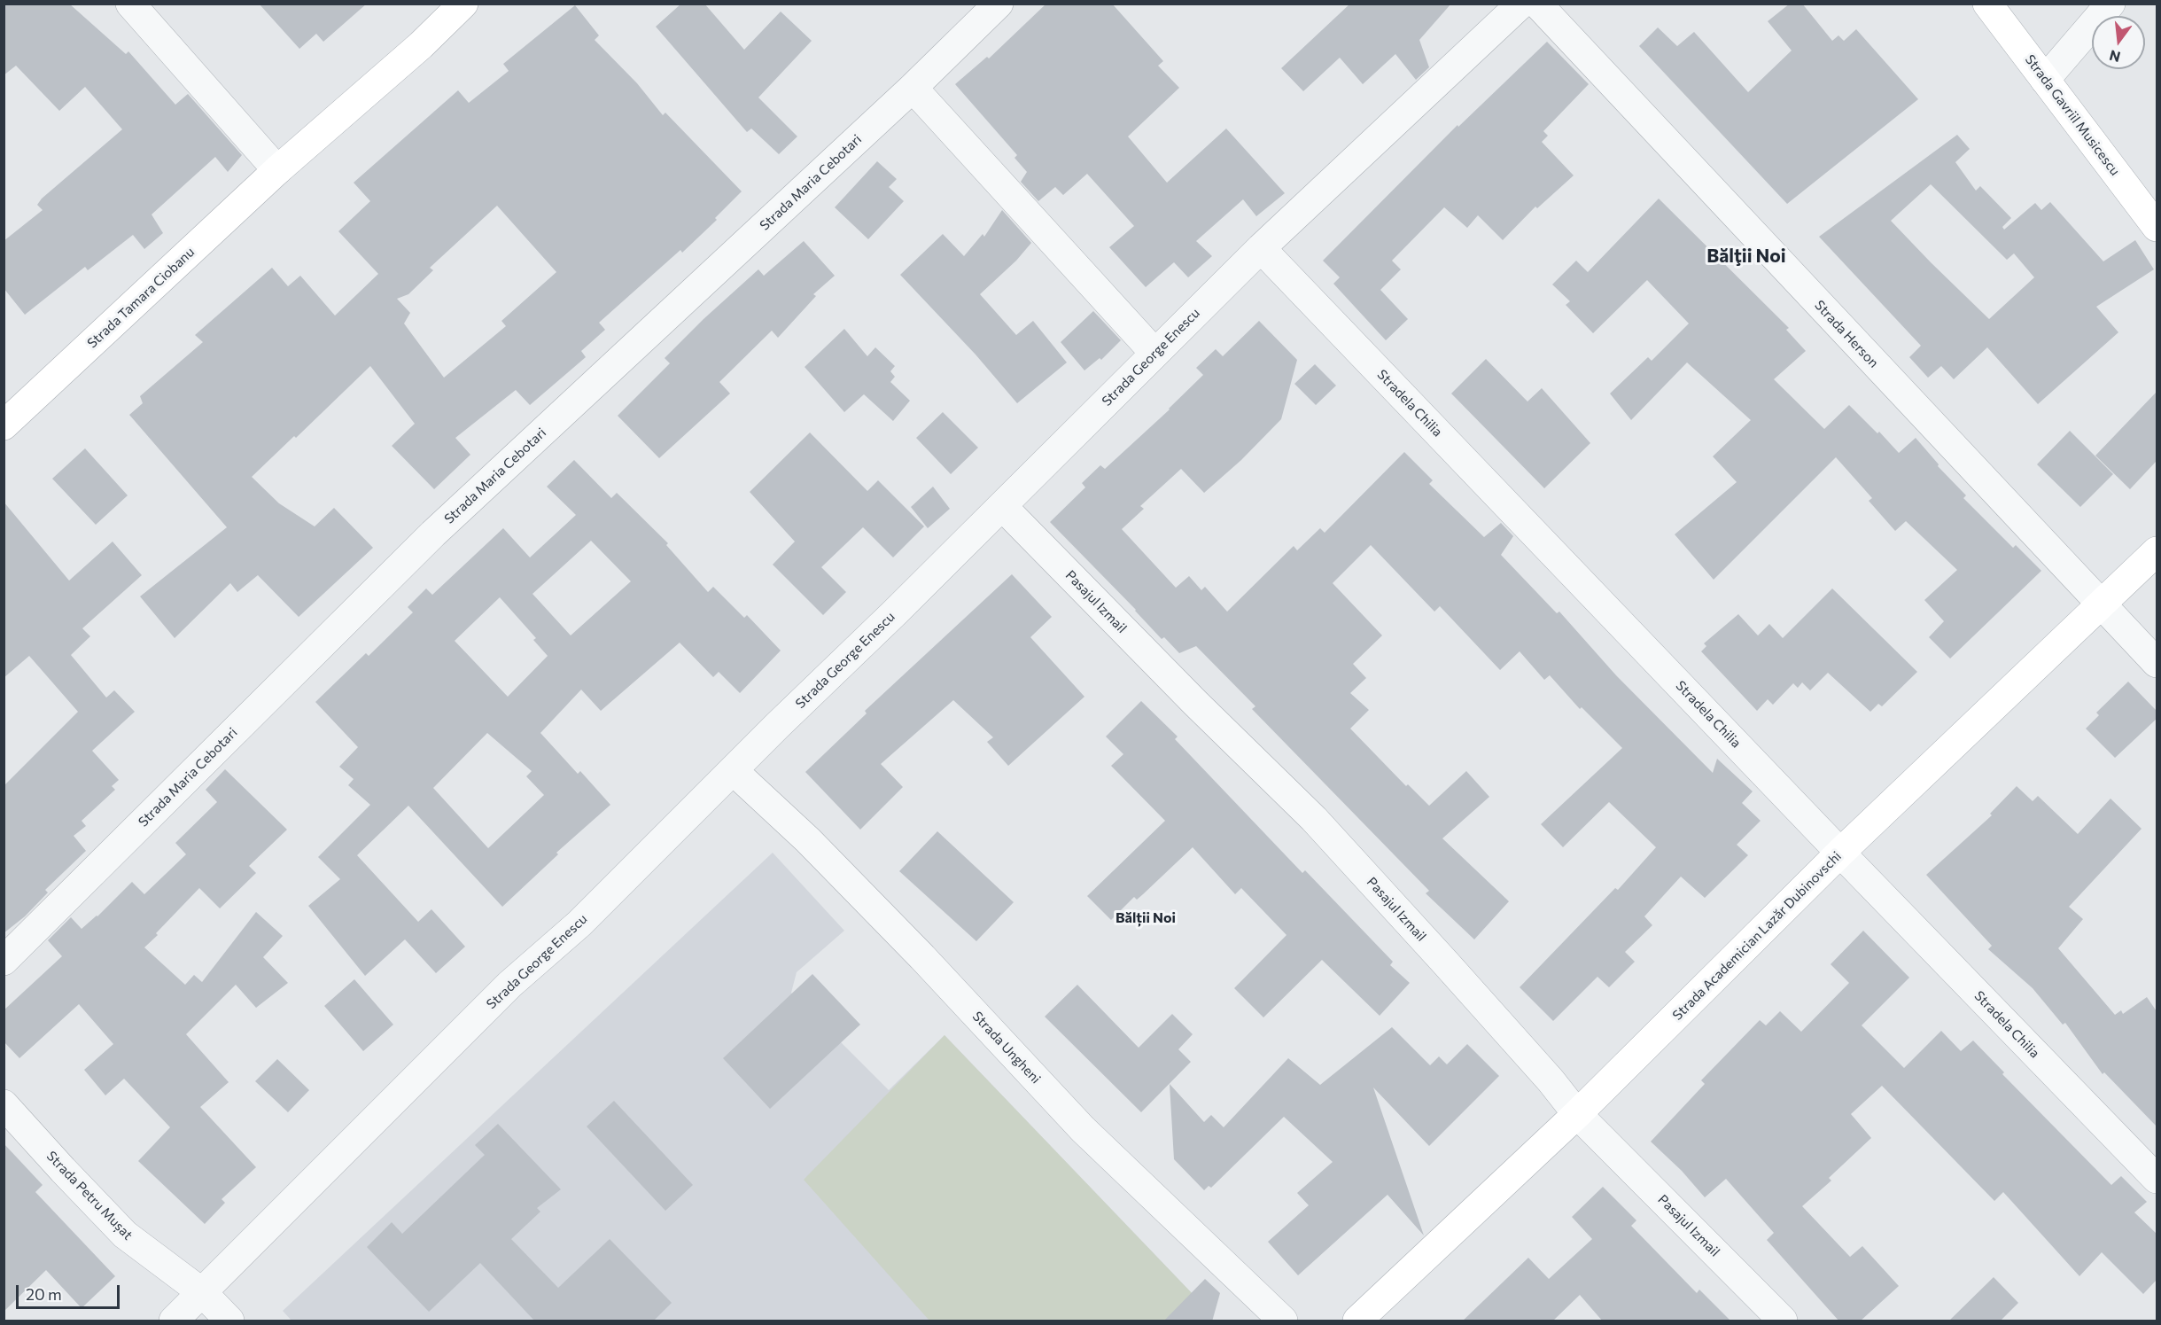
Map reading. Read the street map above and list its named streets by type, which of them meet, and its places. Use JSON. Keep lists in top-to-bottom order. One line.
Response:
{"streets":{"street":["Strada Gavriil Musicescu","Strada Maria Cebotari","Strada Tamara Ciobanu","Strada Herson","Strada George Enescu","Stradela Chilia","Pasajul Izmail","Strada Academician Lazăr Dubinovschi","Strada Ungheni","Strada Petru Mușat"]},"crossings":[["Strada Herson","Strada Academician Lazăr Dubinovschi"],["Strada George Enescu","Stradela Chilia"],["Strada George Enescu","Pasajul Izmail"],["Strada George Enescu","Strada Ungheni"],["Strada George Enescu","Strada Petru Mușat"],["Stradela Chilia","Strada Academician Lazăr Dubinovschi"],["Pasajul Izmail","Strada Academician Lazăr Dubinovschi"]],"districts":["Bălţii Noi","Bălții Noi"],"scale_bar":"20 m","north":"bottom"}
